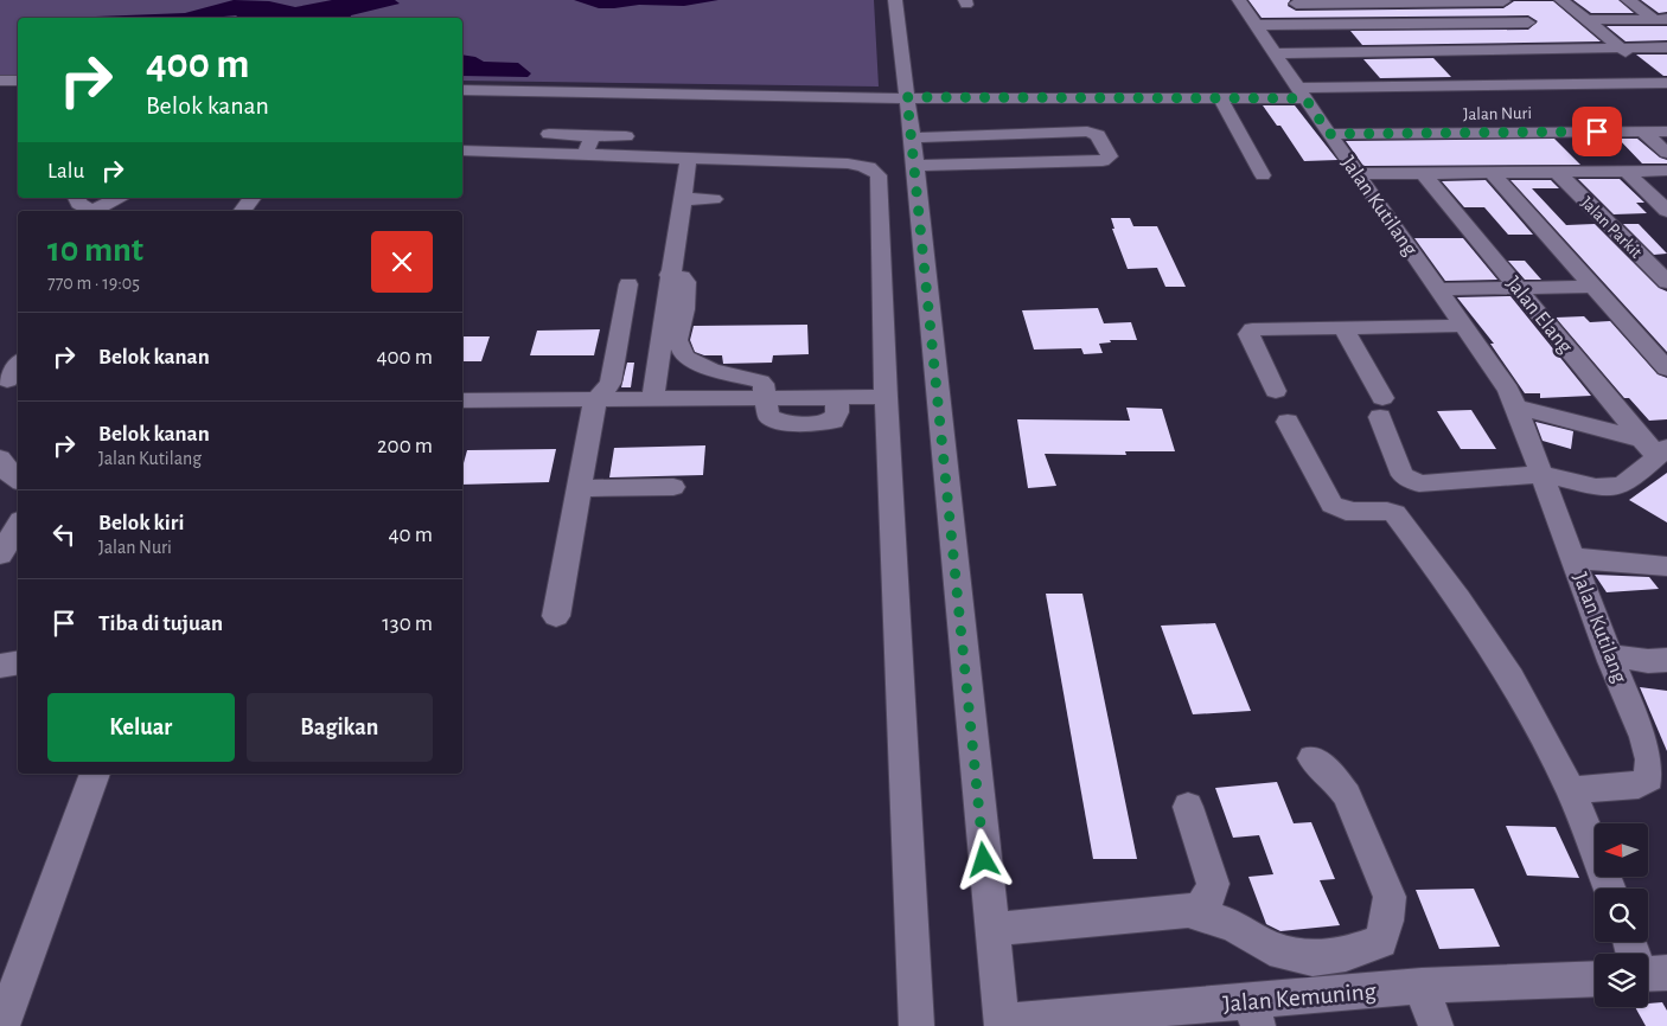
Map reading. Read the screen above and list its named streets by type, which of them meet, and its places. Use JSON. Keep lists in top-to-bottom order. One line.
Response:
{"streets":{"street":["Jalan Nuri","Jalan Kutilang","Jalan Parkit","Jalan Elang","Jalan Kemuning"]},"crossings":[["Jalan Nuri","Jalan Kutilang"]],"north":"left","page":{"turn":["400 m","Belok kanan"],"then":"Lalu","heading":["10 mnt","770 m · 19:05"],"list":[{"name":"Belok kanan","value":"400 m"},{"name":"Belok kanan","note":"Jalan Kutilang","value":"200 m"},{"name":"Belok kiri","note":"Jalan Nuri","value":"40 m"},{"name":"Tiba di tujuan","value":"130 m"}],"buttons":["Keluar","Bagikan"]}}
